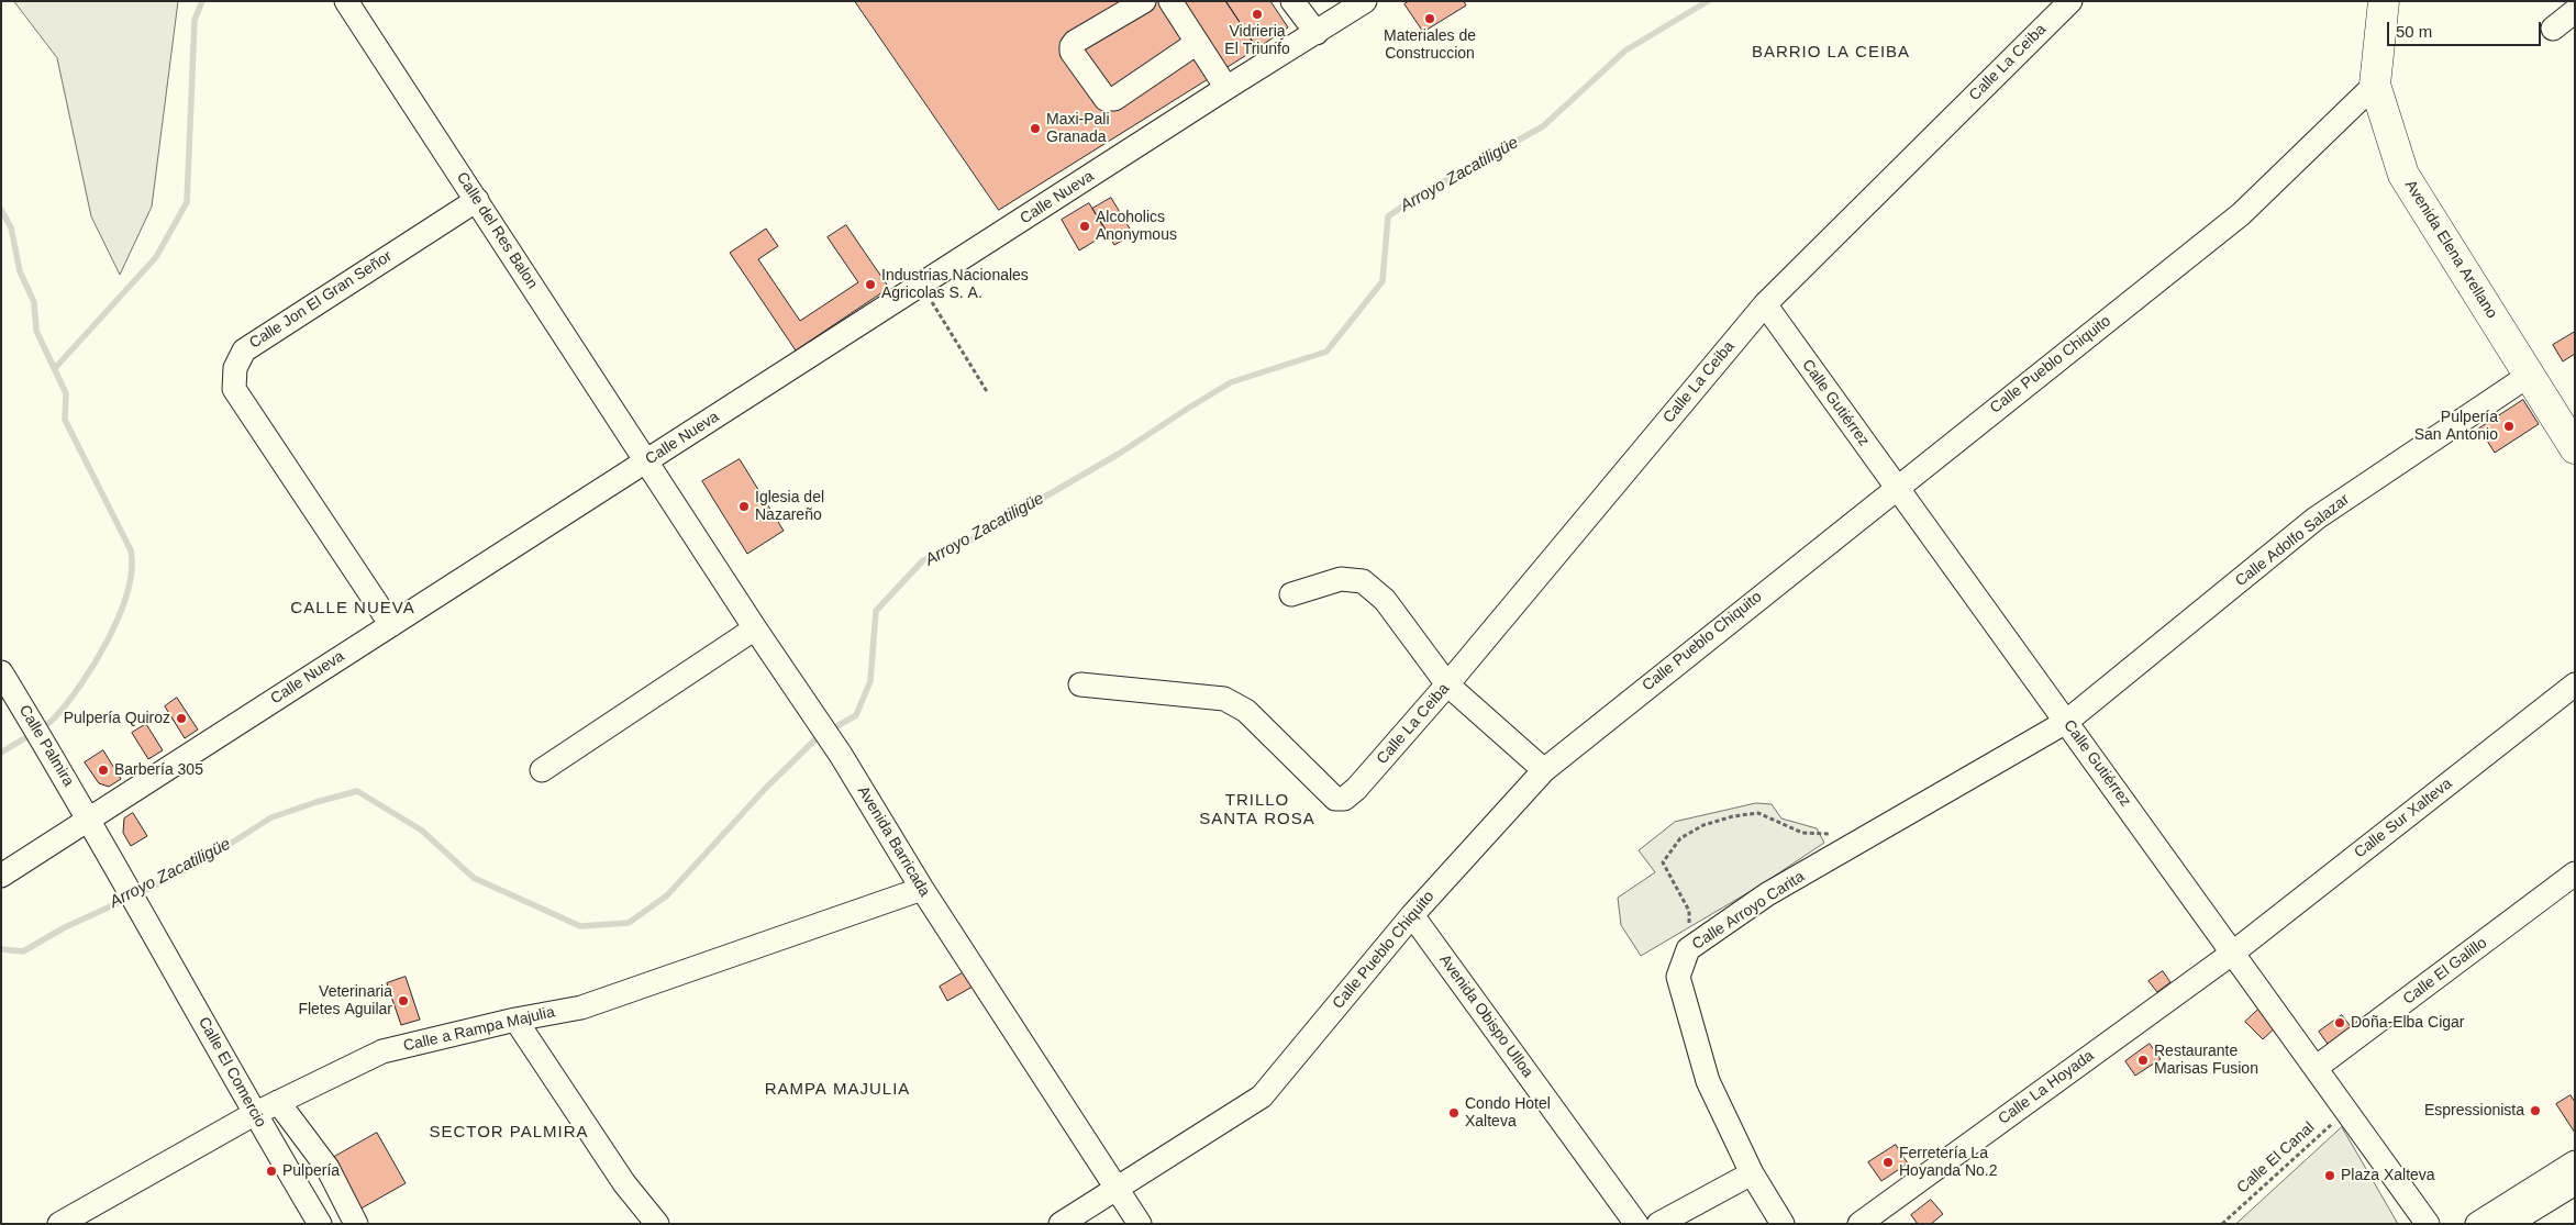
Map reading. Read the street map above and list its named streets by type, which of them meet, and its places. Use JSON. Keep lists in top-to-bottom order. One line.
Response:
{"streets":{"highway":["Avenida Elena Arellano"],"street":["Calle La Ceiba","Calle Nueva","Calle del Res Balon","Calle Jon El Gran Señor","Calle Pueblo Chiquito","Calle Gutiérrez","Calle Adolfo Salazar","Calle Palmira","Calle Sur Xalteva","Avenida Barricada","Calle Arroyo Carita","Calle El Galillo","Avenida Obispo Ulloa","Calle a Rampa Majulia","Calle El Comercio","Calle La Hoyada"],"path":["Calle El Canal"]},"crossings":[["Calle La Ceiba","Calle Gutiérrez"],["Calle Nueva","Calle del Res Balon"],["Calle Nueva","Calle Jon El Gran Señor"],["Calle Nueva","Calle Palmira"],["Calle Nueva","Avenida Barricada"],["Calle del Res Balon","Calle Jon El Gran Señor"],["Calle del Res Balon","Avenida Barricada"],["Avenida Elena Arellano","Calle Pueblo Chiquito"],["Avenida Elena Arellano","Calle Adolfo Salazar"],["Calle Pueblo Chiquito","Calle Gutiérrez"],["Calle Pueblo Chiquito","Avenida Barricada"],["Calle Pueblo Chiquito","Avenida Obispo Ulloa"],["Calle Gutiérrez","Calle Adolfo Salazar"],["Calle Gutiérrez","Calle Sur Xalteva"],["Calle Gutiérrez","Calle Arroyo Carita"],["Calle Gutiérrez","Calle El Galillo"],["Calle Gutiérrez","Calle La Hoyada"],["Calle Gutiérrez","Calle El Canal"],["Calle Adolfo Salazar","Calle Arroyo Carita"],["Calle Palmira","Calle El Comercio"],["Calle Sur Xalteva","Calle La Hoyada"],["Avenida Barricada","Calle a Rampa Majulia"],["Calle a Rampa Majulia","Calle El Comercio"]],"districts":["BARRIO LA CEIBA","CALLE NUEVA","TRILLO SANTA ROSA","RAMPA MAJULIA","SECTOR PALMIRA"],"water":["Arroyo Zacatiligüe"],"places":["Vidrieria El Triunfo","Materiales de Construccion","Maxi-Pali Granada","Alcoholics Anonymous","Industrias Nacionales Agricolas S. A.","Pulpería San Antonio","Iglesia del Nazareño","Pulpería Quiroz","Barbería 305","Veterinaria Fletes Aguilar","Doña-Elba Cigar","Restaurante Marisas Fusion","Espressionista","Condo Hotel Xalteva","Ferretería La Hoyanda No.2","Pulpería","Plaza Xalteva"],"scale_bar":"50 m"}
